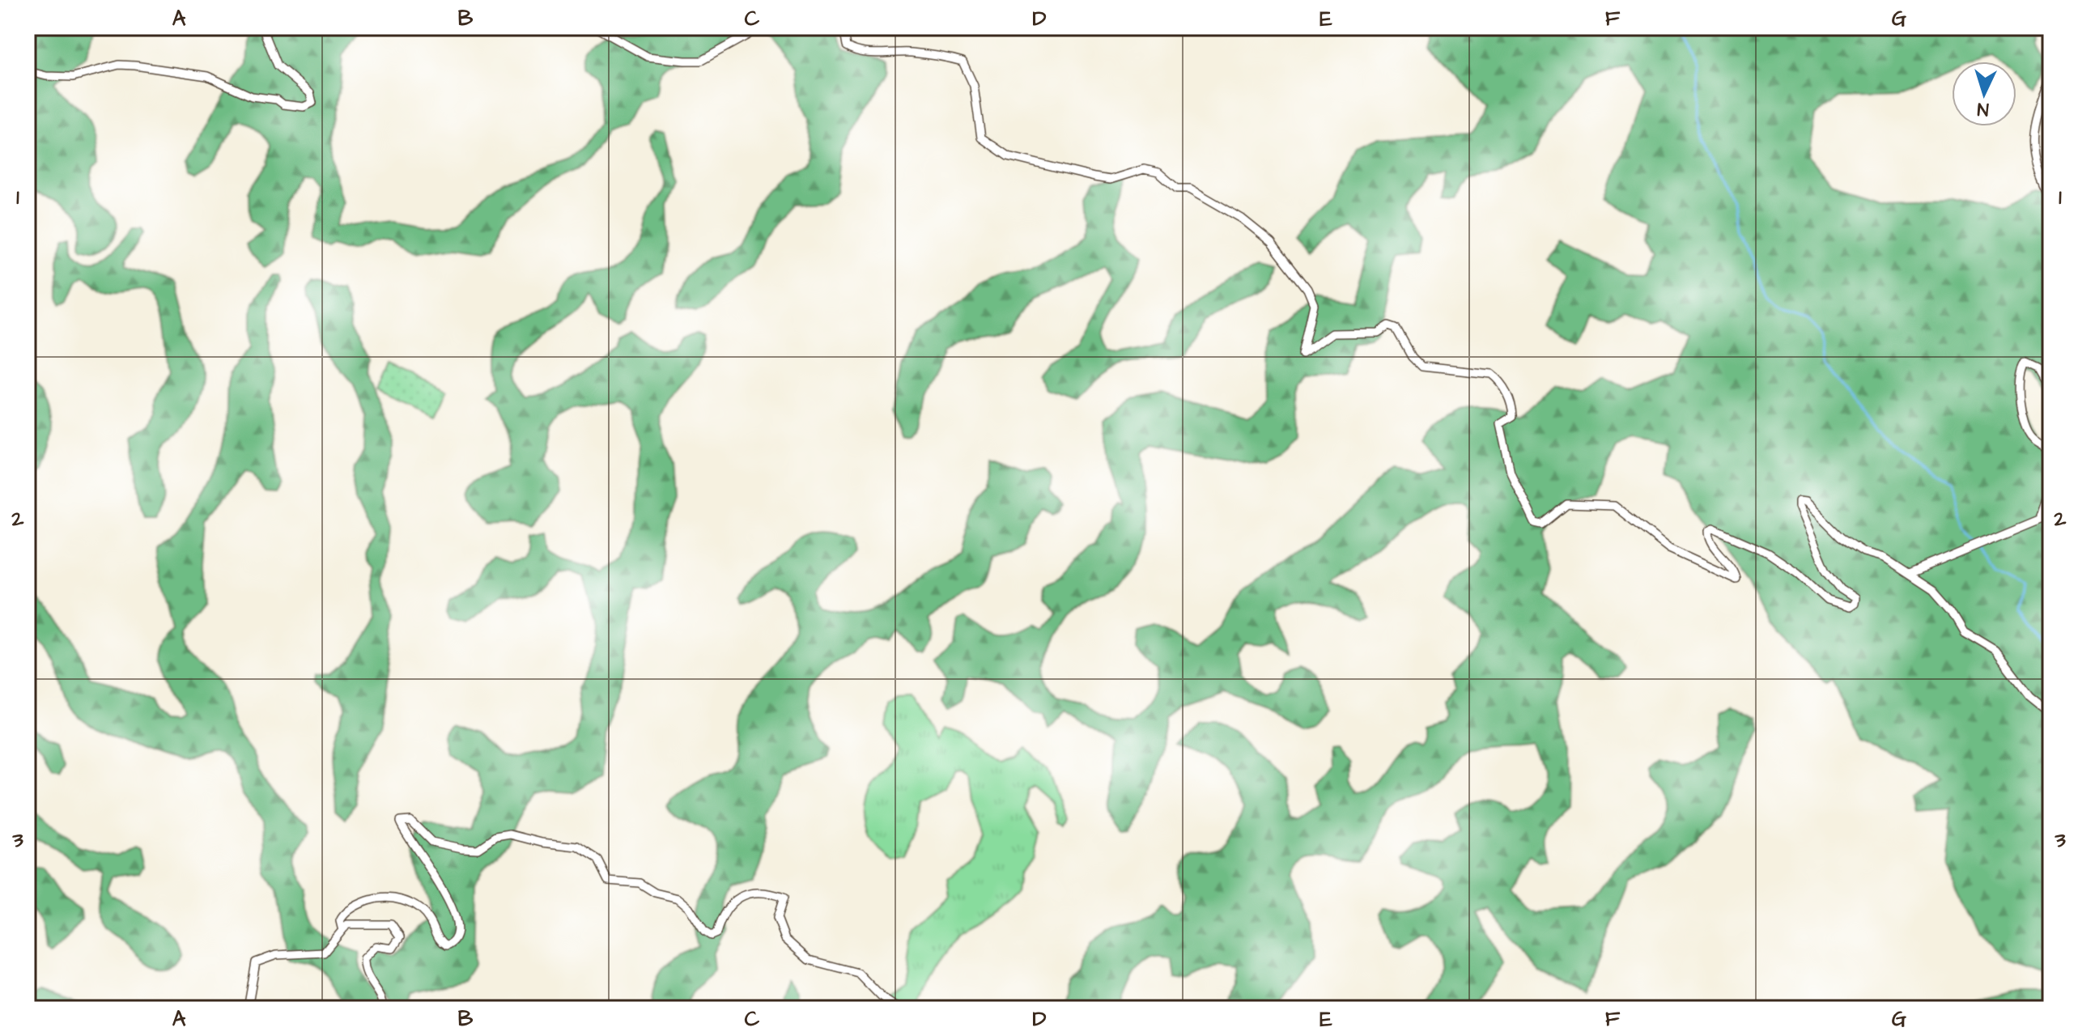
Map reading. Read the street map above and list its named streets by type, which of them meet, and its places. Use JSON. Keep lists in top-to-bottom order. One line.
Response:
{"north":"bottom","grid":{"columns":["A","B","C","D","E","F","G"],"rows":["1","2","3"]}}
